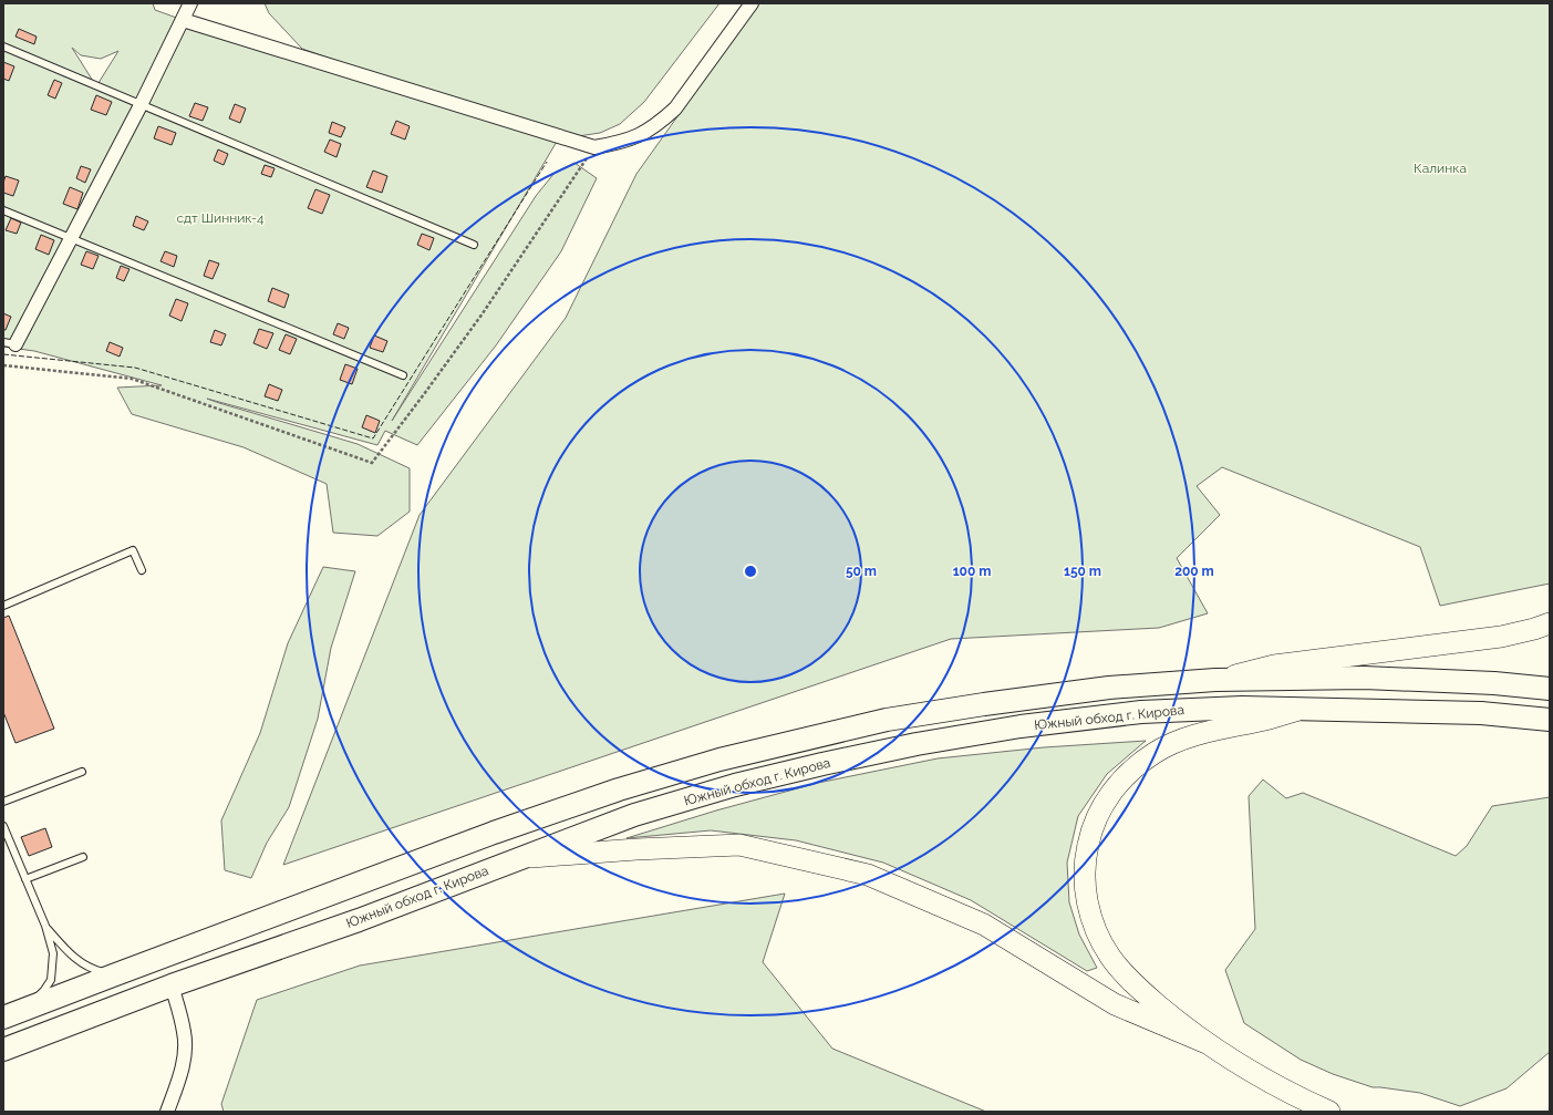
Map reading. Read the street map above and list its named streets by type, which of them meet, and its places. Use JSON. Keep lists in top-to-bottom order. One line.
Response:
{"streets":{"highway":["Южный обход г. Кирова"]},"parks":["Калинка","сдт Шинник-4"],"rings":["50 m","100 m","150 m","200 m"]}
